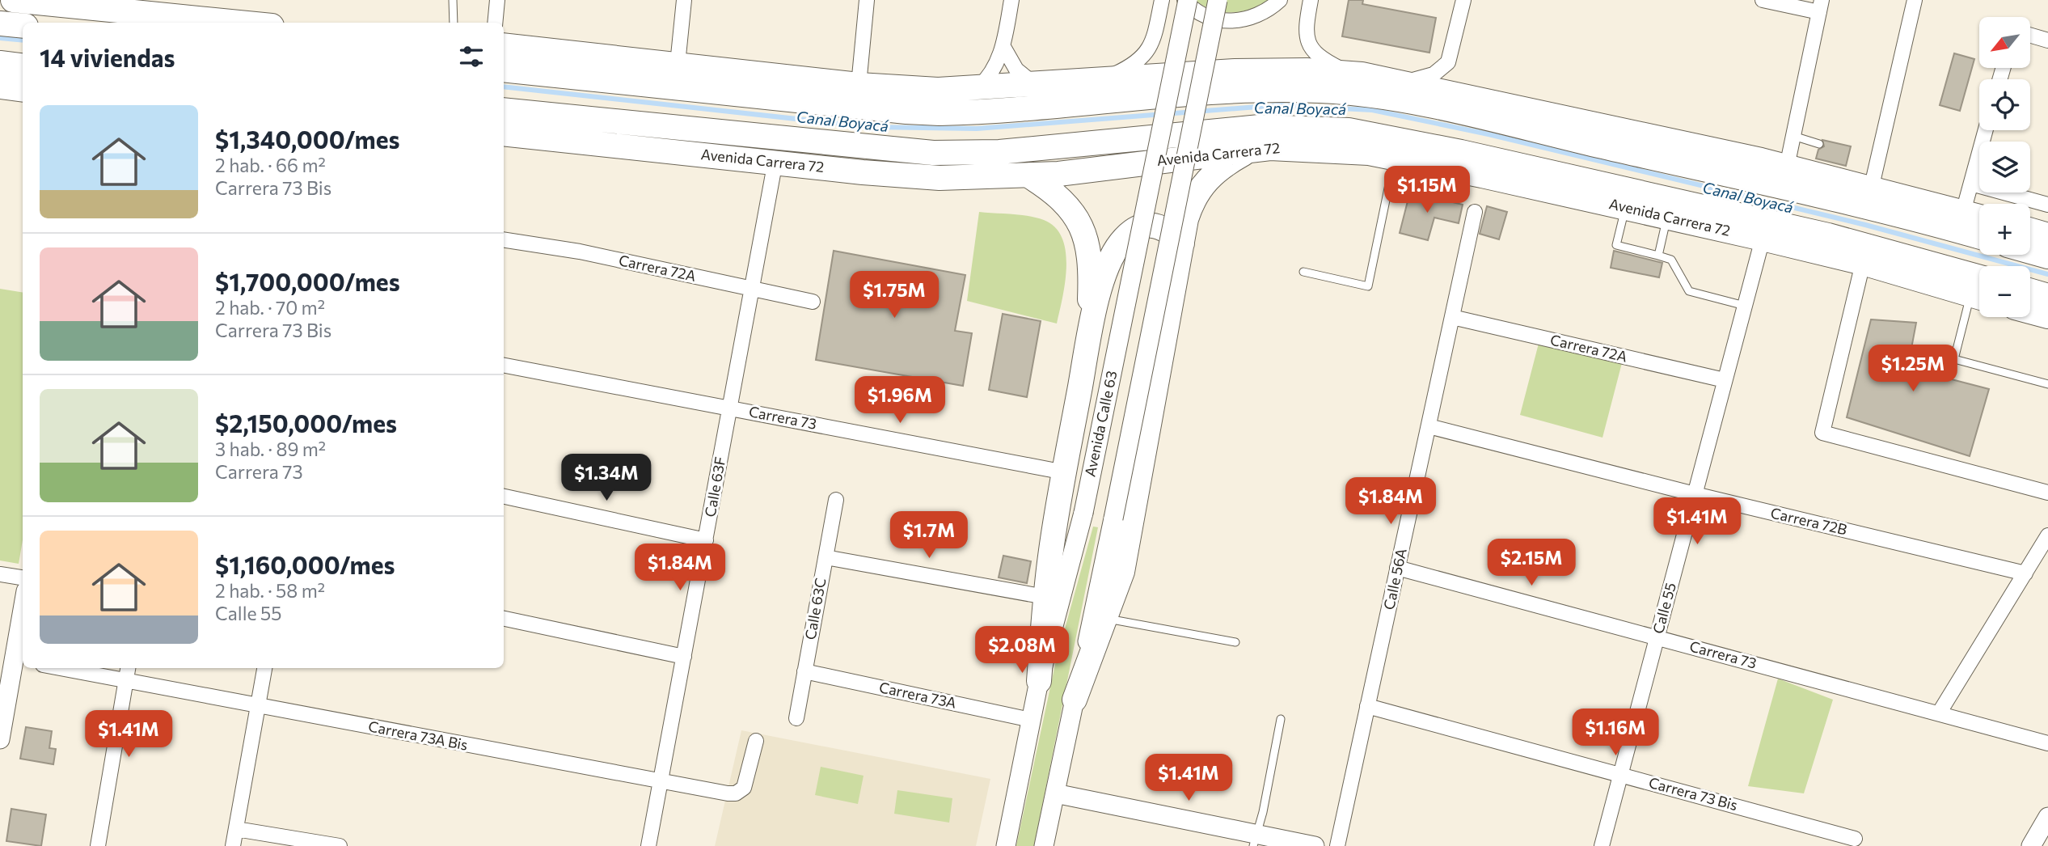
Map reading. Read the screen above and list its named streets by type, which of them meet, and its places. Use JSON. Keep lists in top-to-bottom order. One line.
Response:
{"streets":{"highway":["Avenida Carrera 72"],"main road":["Avenida Calle 63"],"street":["Carrera 72A","Carrera 73","Calle 63F","Carrera 72B","Calle 56A","Calle 55","Calle 63C","Carrera 73A","Carrera 73A Bis","Carrera 73 Bis"]},"crossings":[["Avenida Carrera 72","Calle 63F"],["Avenida Carrera 72","Calle 55"],["Carrera 72A","Calle 63F"],["Carrera 72A","Calle 56A"],["Carrera 72A","Calle 55"],["Carrera 73","Calle 63F"],["Carrera 73","Calle 56A"],["Carrera 73","Calle 55"],["Avenida Calle 63","Carrera 73A"],["Calle 63F","Carrera 73A Bis"],["Carrera 72B","Calle 56A"],["Carrera 72B","Calle 55"],["Calle 56A","Carrera 73 Bis"],["Calle 55","Carrera 73 Bis"],["Calle 63C","Carrera 73A"]],"water":["Canal Boyacá"],"north":"bottom left","page":{"map_buttons":["+","−"],"heading":"14 viviendas","list":[{"name":"$1,340,000/mes","note":"2 hab. · 66 m² · Carrera 73 Bis"},{"name":"$1,700,000/mes","note":"2 hab. · 70 m² · Carrera 73 Bis"},{"name":"$2,150,000/mes","note":"3 hab. · 89 m² · Carrera 73"},{"name":"$1,160,000/mes","note":"2 hab. · 58 m² · Calle 55"}],"price":["$1.15M","$1.75M","$1.25M","$1.96M","$1.34M","$1.84M","$1.41M","$1.7M","$2.15M","$1.84M","$2.08M","$1.16M","$1.41M","$1.41M"]}}
